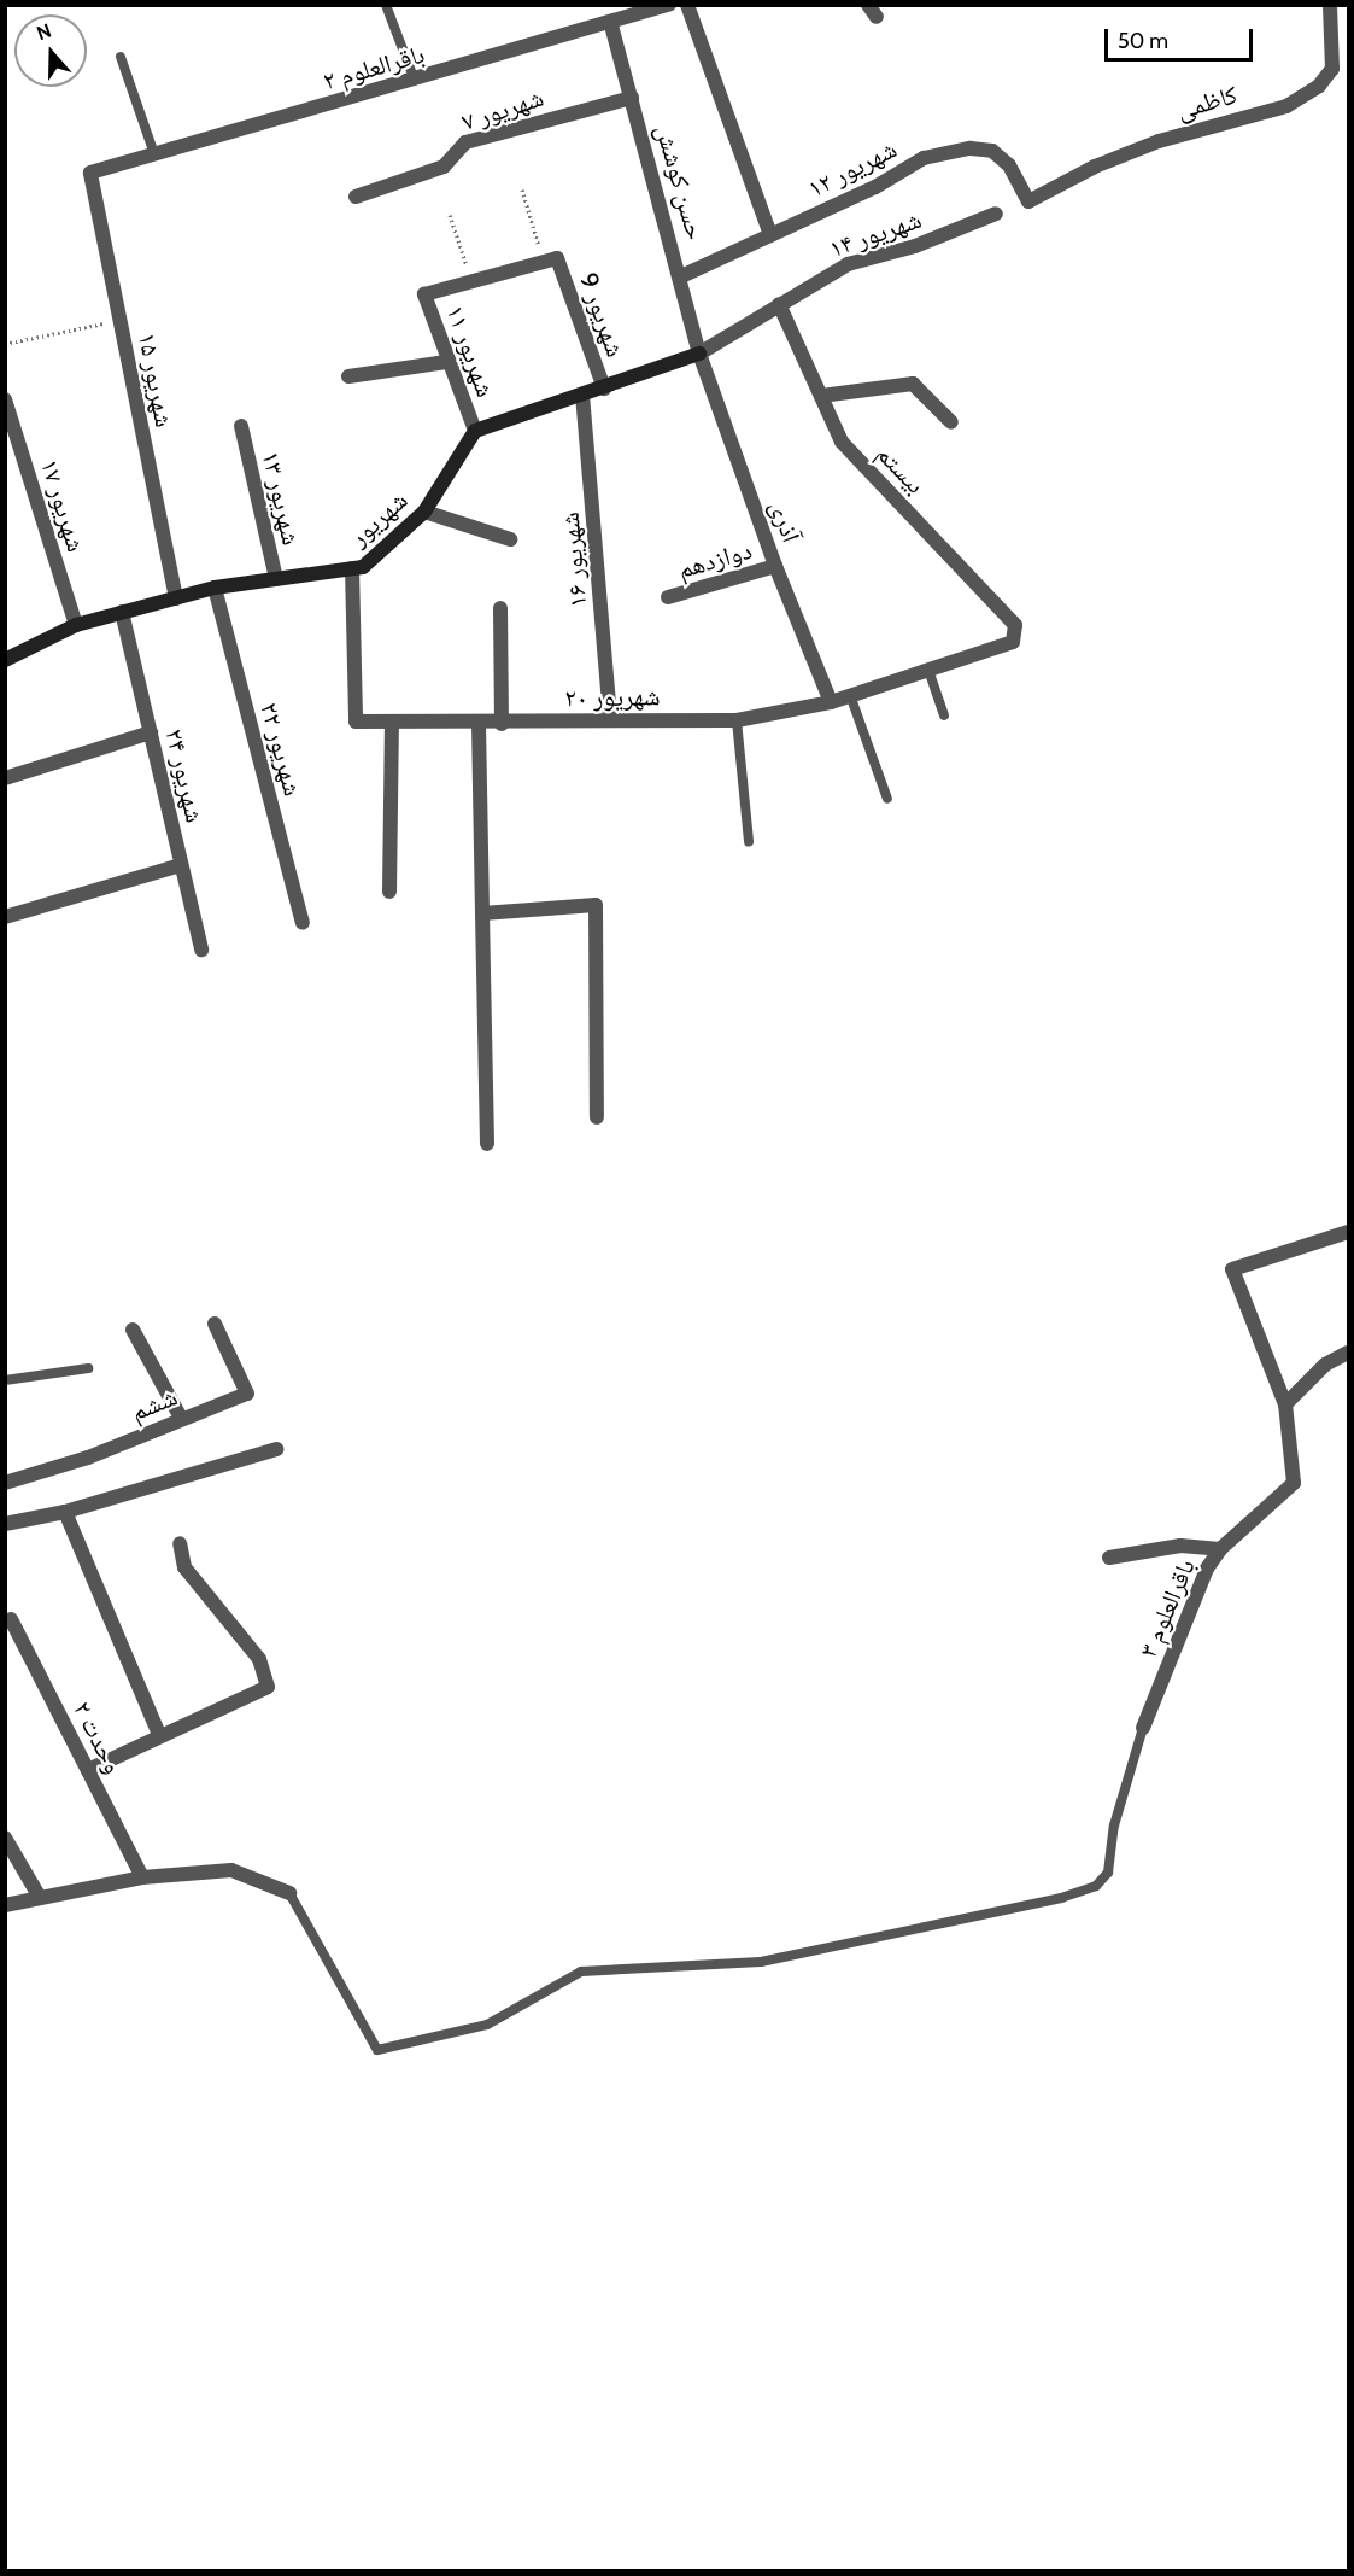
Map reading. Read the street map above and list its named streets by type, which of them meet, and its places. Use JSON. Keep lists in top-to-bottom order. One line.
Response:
{"streets":{"street":["باقرالعلوم ۲","کاظمی","شهریور ۷","شهریور ۱۲","حسن کوشش","شهریور ۱۴","شهریور 9","شهریور ۱۱","شهریور ۱۵","بیستم","شهریور ۱۳","شهریور ۱۷","شهریور","آذری","شهریور ۱۶","دوازدهم","شهریور ۲۰","شهریور ۲۲","شهریور ۲۴","ششم","باقرالعلوم ۳","وحدت ۲"]},"crossings":[["باقرالعلوم ۲","حسن کوشش"],["باقرالعلوم ۲","شهریور ۱۵"],["کاظمی","شهریور ۱۲"],["شهریور ۷","حسن کوشش"],["شهریور ۱۲","حسن کوشش"],["حسن کوشش","شهریور ۱۴"],["حسن کوشش","آذری"],["شهریور ۱۴","بیستم"],["شهریور ۱۴","آذری"],["شهریور 9","شهریور ۱۱"],["شهریور ۱۱","شهریور"],["شهریور ۱۵","شهریور"],["بیستم","شهریور ۲۰"],["شهریور ۱۳","شهریور"],["شهریور ۱۷","شهریور"],["شهریور","شهریور ۲۰"],["شهریور","شهریور ۲۲"],["شهریور","شهریور ۲۴"],["آذری","دوازدهم"],["آذری","شهریور ۲۰"],["شهریور ۱۶","شهریور ۲۰"]],"scale_bar":"50 m","north":"top"}
